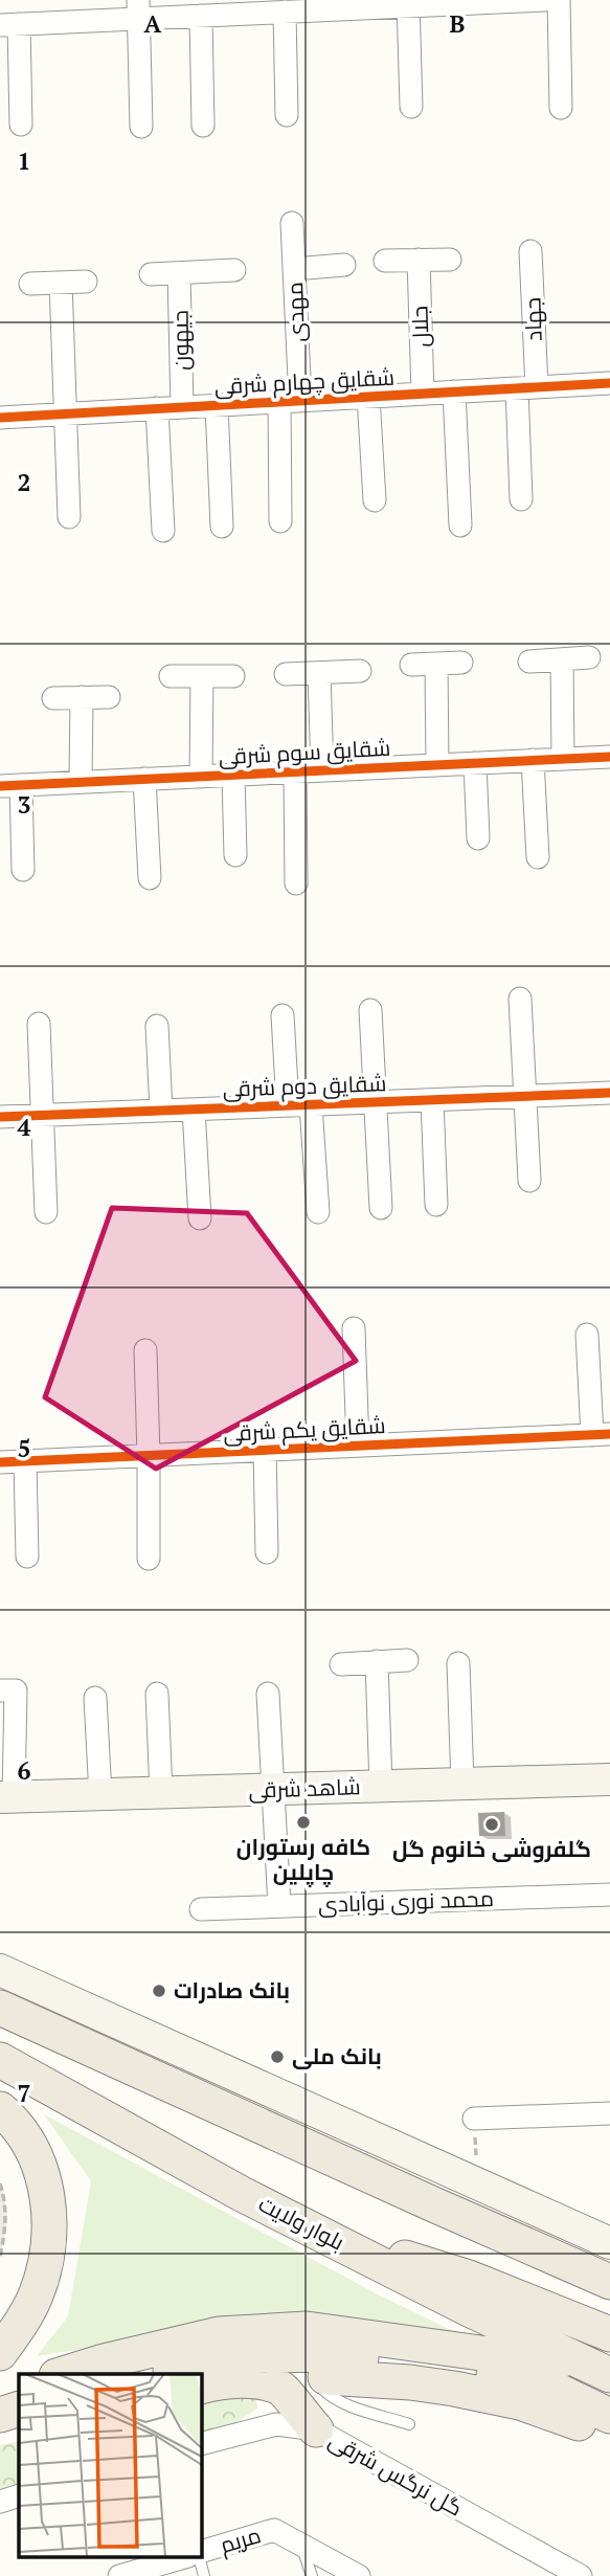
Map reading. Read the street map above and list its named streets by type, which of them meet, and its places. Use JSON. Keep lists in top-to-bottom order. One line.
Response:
{"streets":{"main road":["شاهد شرقی","بلوار ولایت"],"street":["مهدی","جهاد","جلال","جیهون","شقایق چهارم شرقی","شقایق سوم شرقی","شقایق دوم شرقی","شقایق یکم شرقی","محمد نوری نوآبادی","گل نرگس شرقی","مریم"]},"crossings":[["مهدی","شقایق چهارم شرقی"],["جهاد","شقایق چهارم شرقی"],["جلال","شقایق چهارم شرقی"],["جیهون","شقایق چهارم شرقی"]],"places":["کافه رستوران چاپلین","گلفروشی خانوم گل","بانک صادرات","بانک ملی"],"grid":{"columns":["A","B"],"rows":["1","2","3","4","5","6","7"]}}
